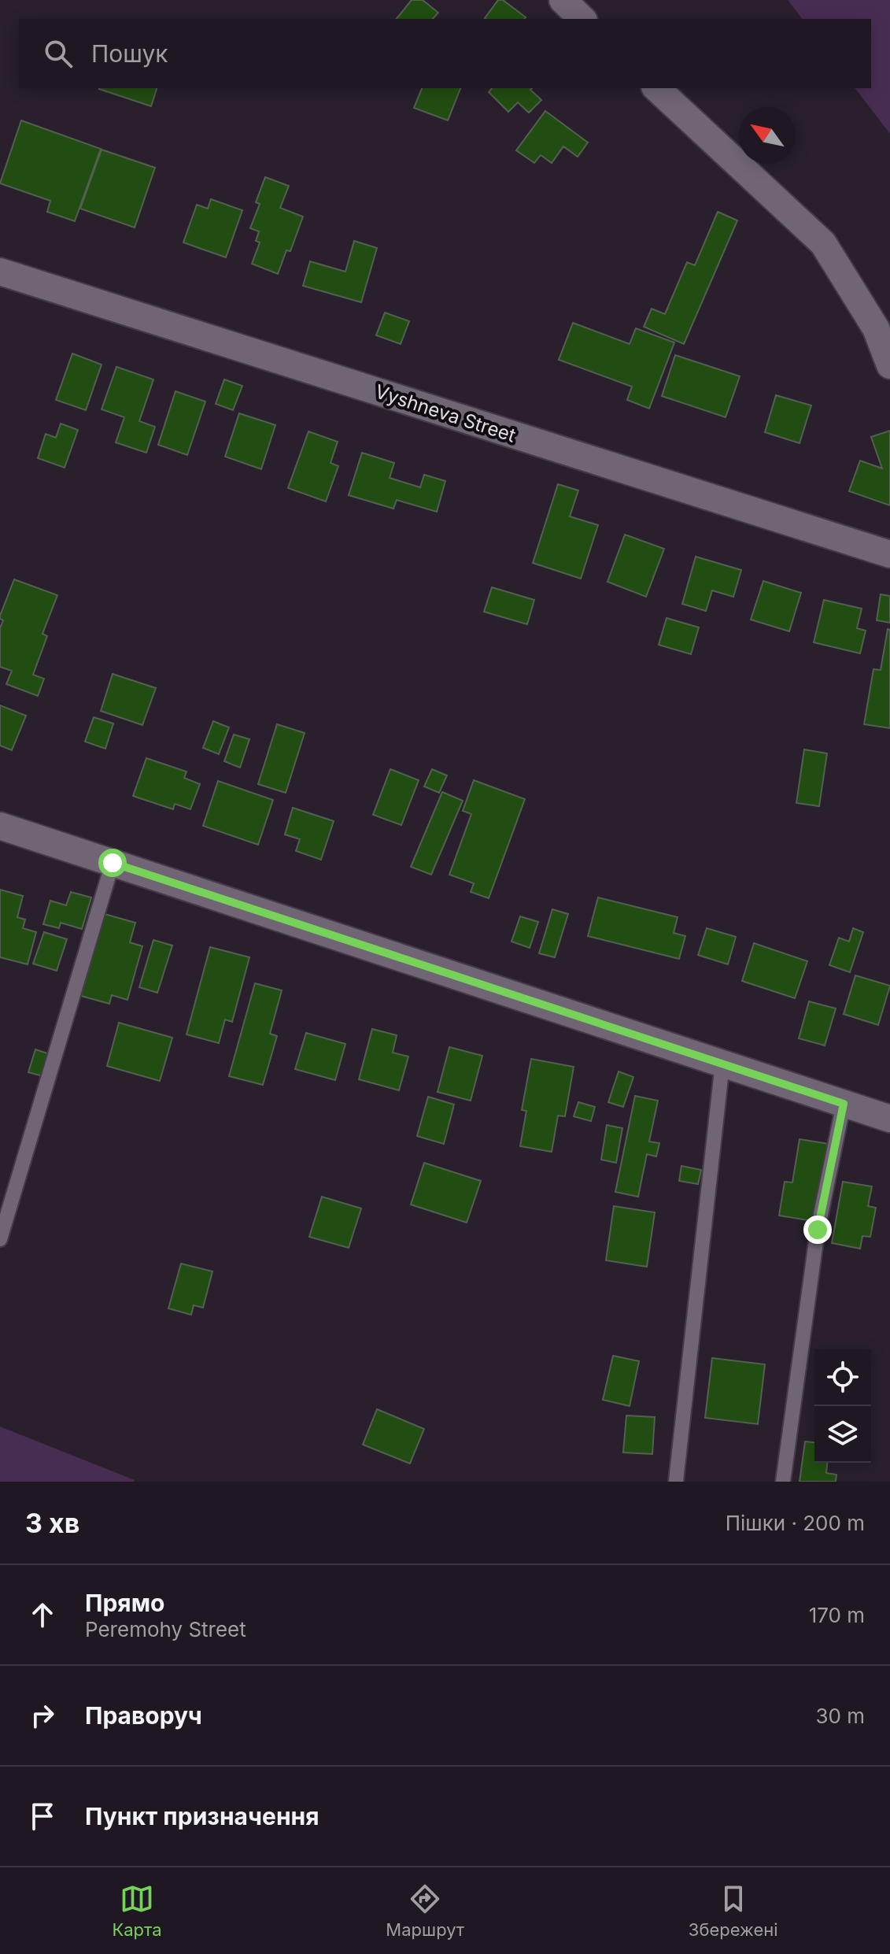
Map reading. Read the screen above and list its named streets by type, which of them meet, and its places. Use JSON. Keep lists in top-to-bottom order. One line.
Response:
{"streets":{"street":["Vyshneva Street"]},"north":"top left","page":{"search":"Пошук","heading":["3 хв","Пішки · 200 m"],"list":[["Прямо","Peremohy Street","170 m"],["Праворуч","30 m"],"Пункт призначення"],"nav":["Карта","Маршрут","Збережені"]}}
